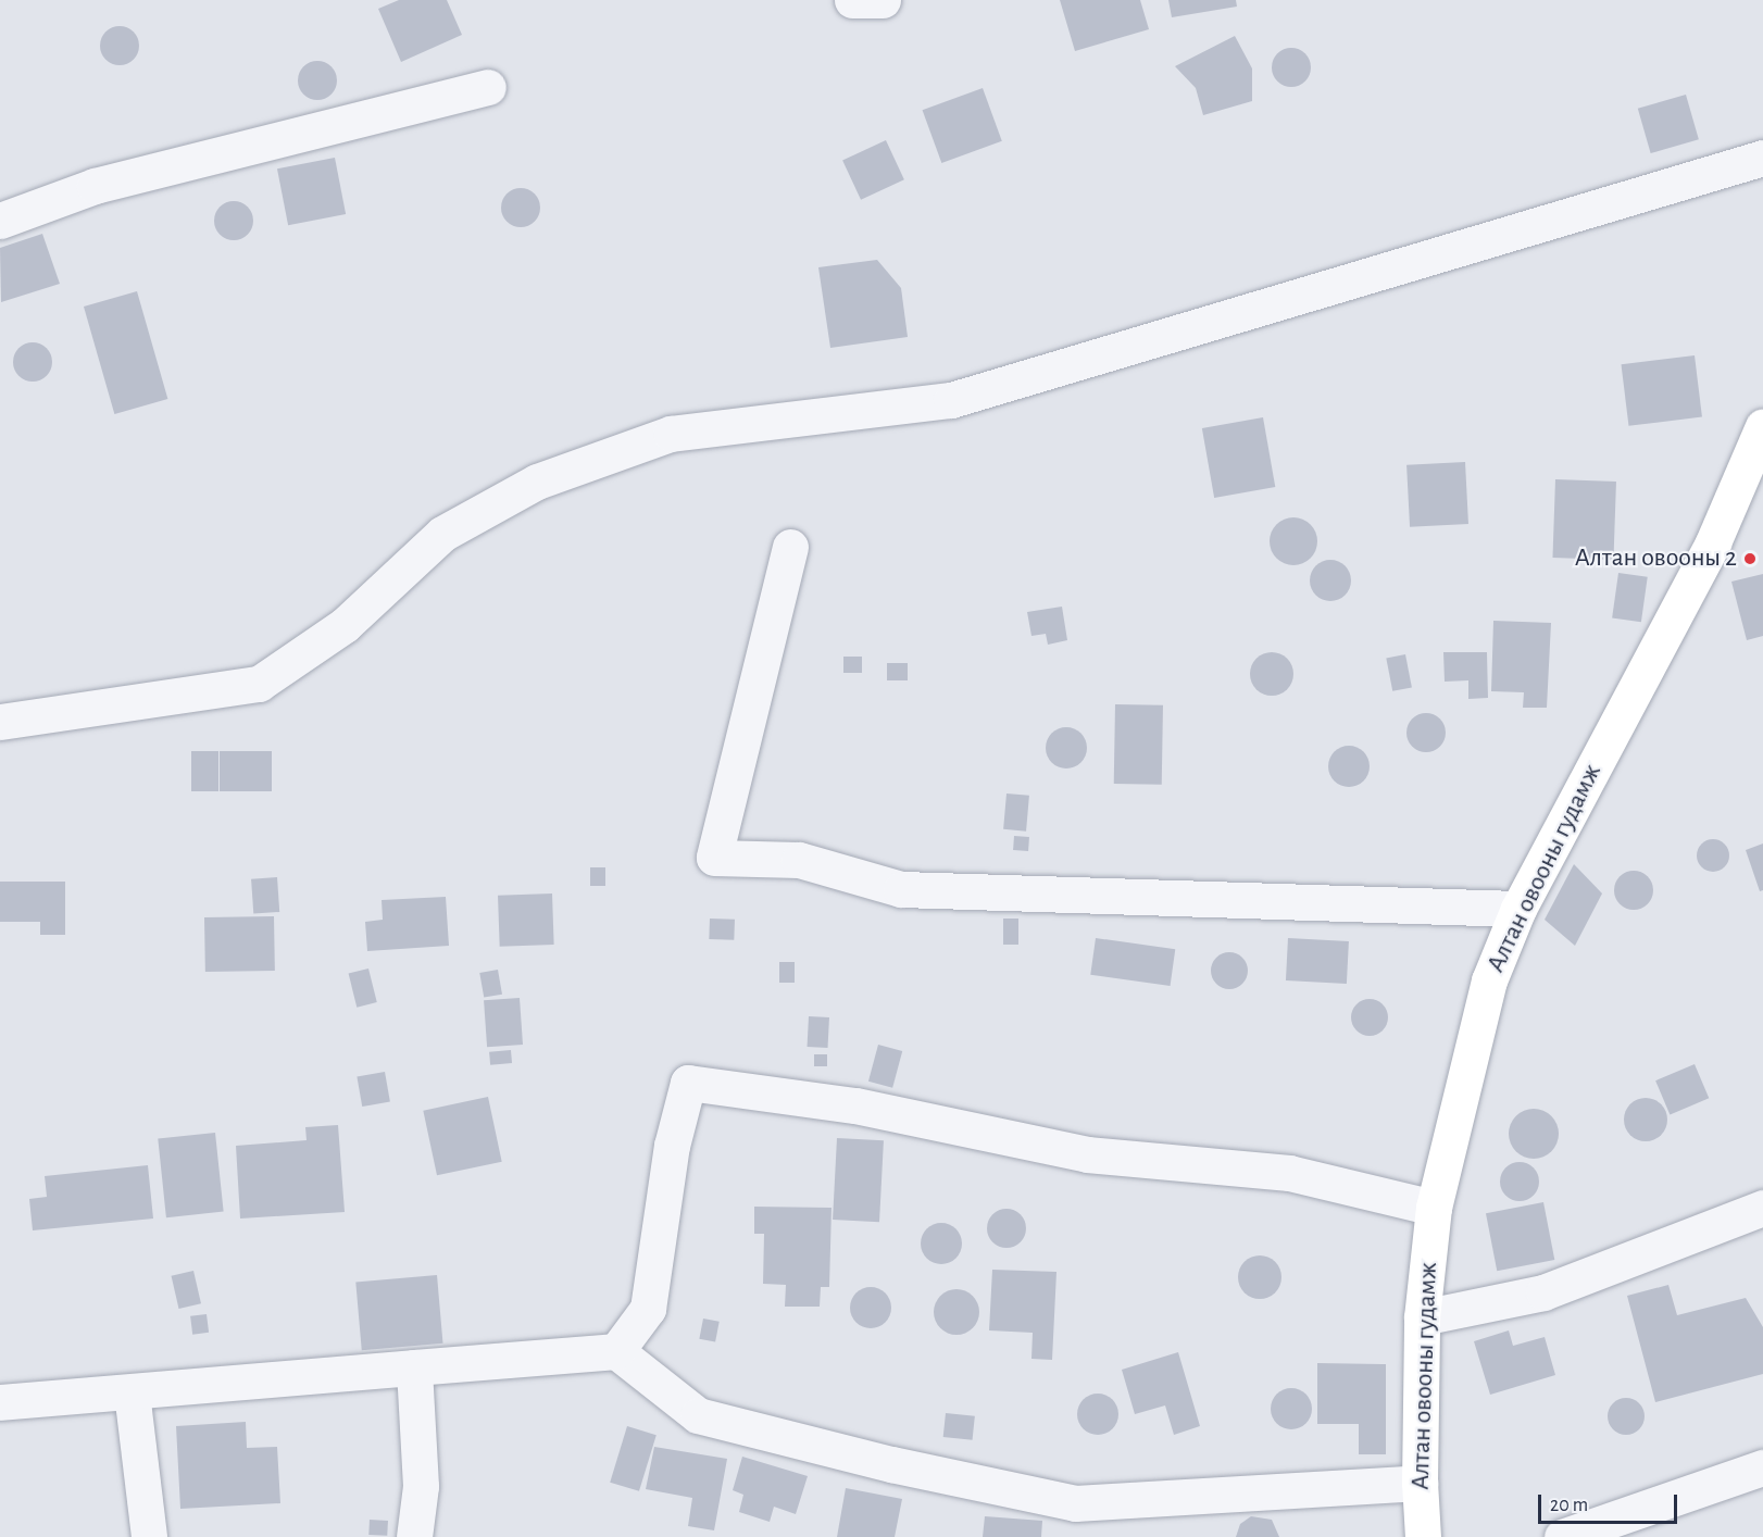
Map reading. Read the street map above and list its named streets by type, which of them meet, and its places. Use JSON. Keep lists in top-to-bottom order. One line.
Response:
{"streets":{"main road":["Алтан овооны гудамж"]},"places":["Алтан овооны 2"],"scale_bar":"20 m"}
